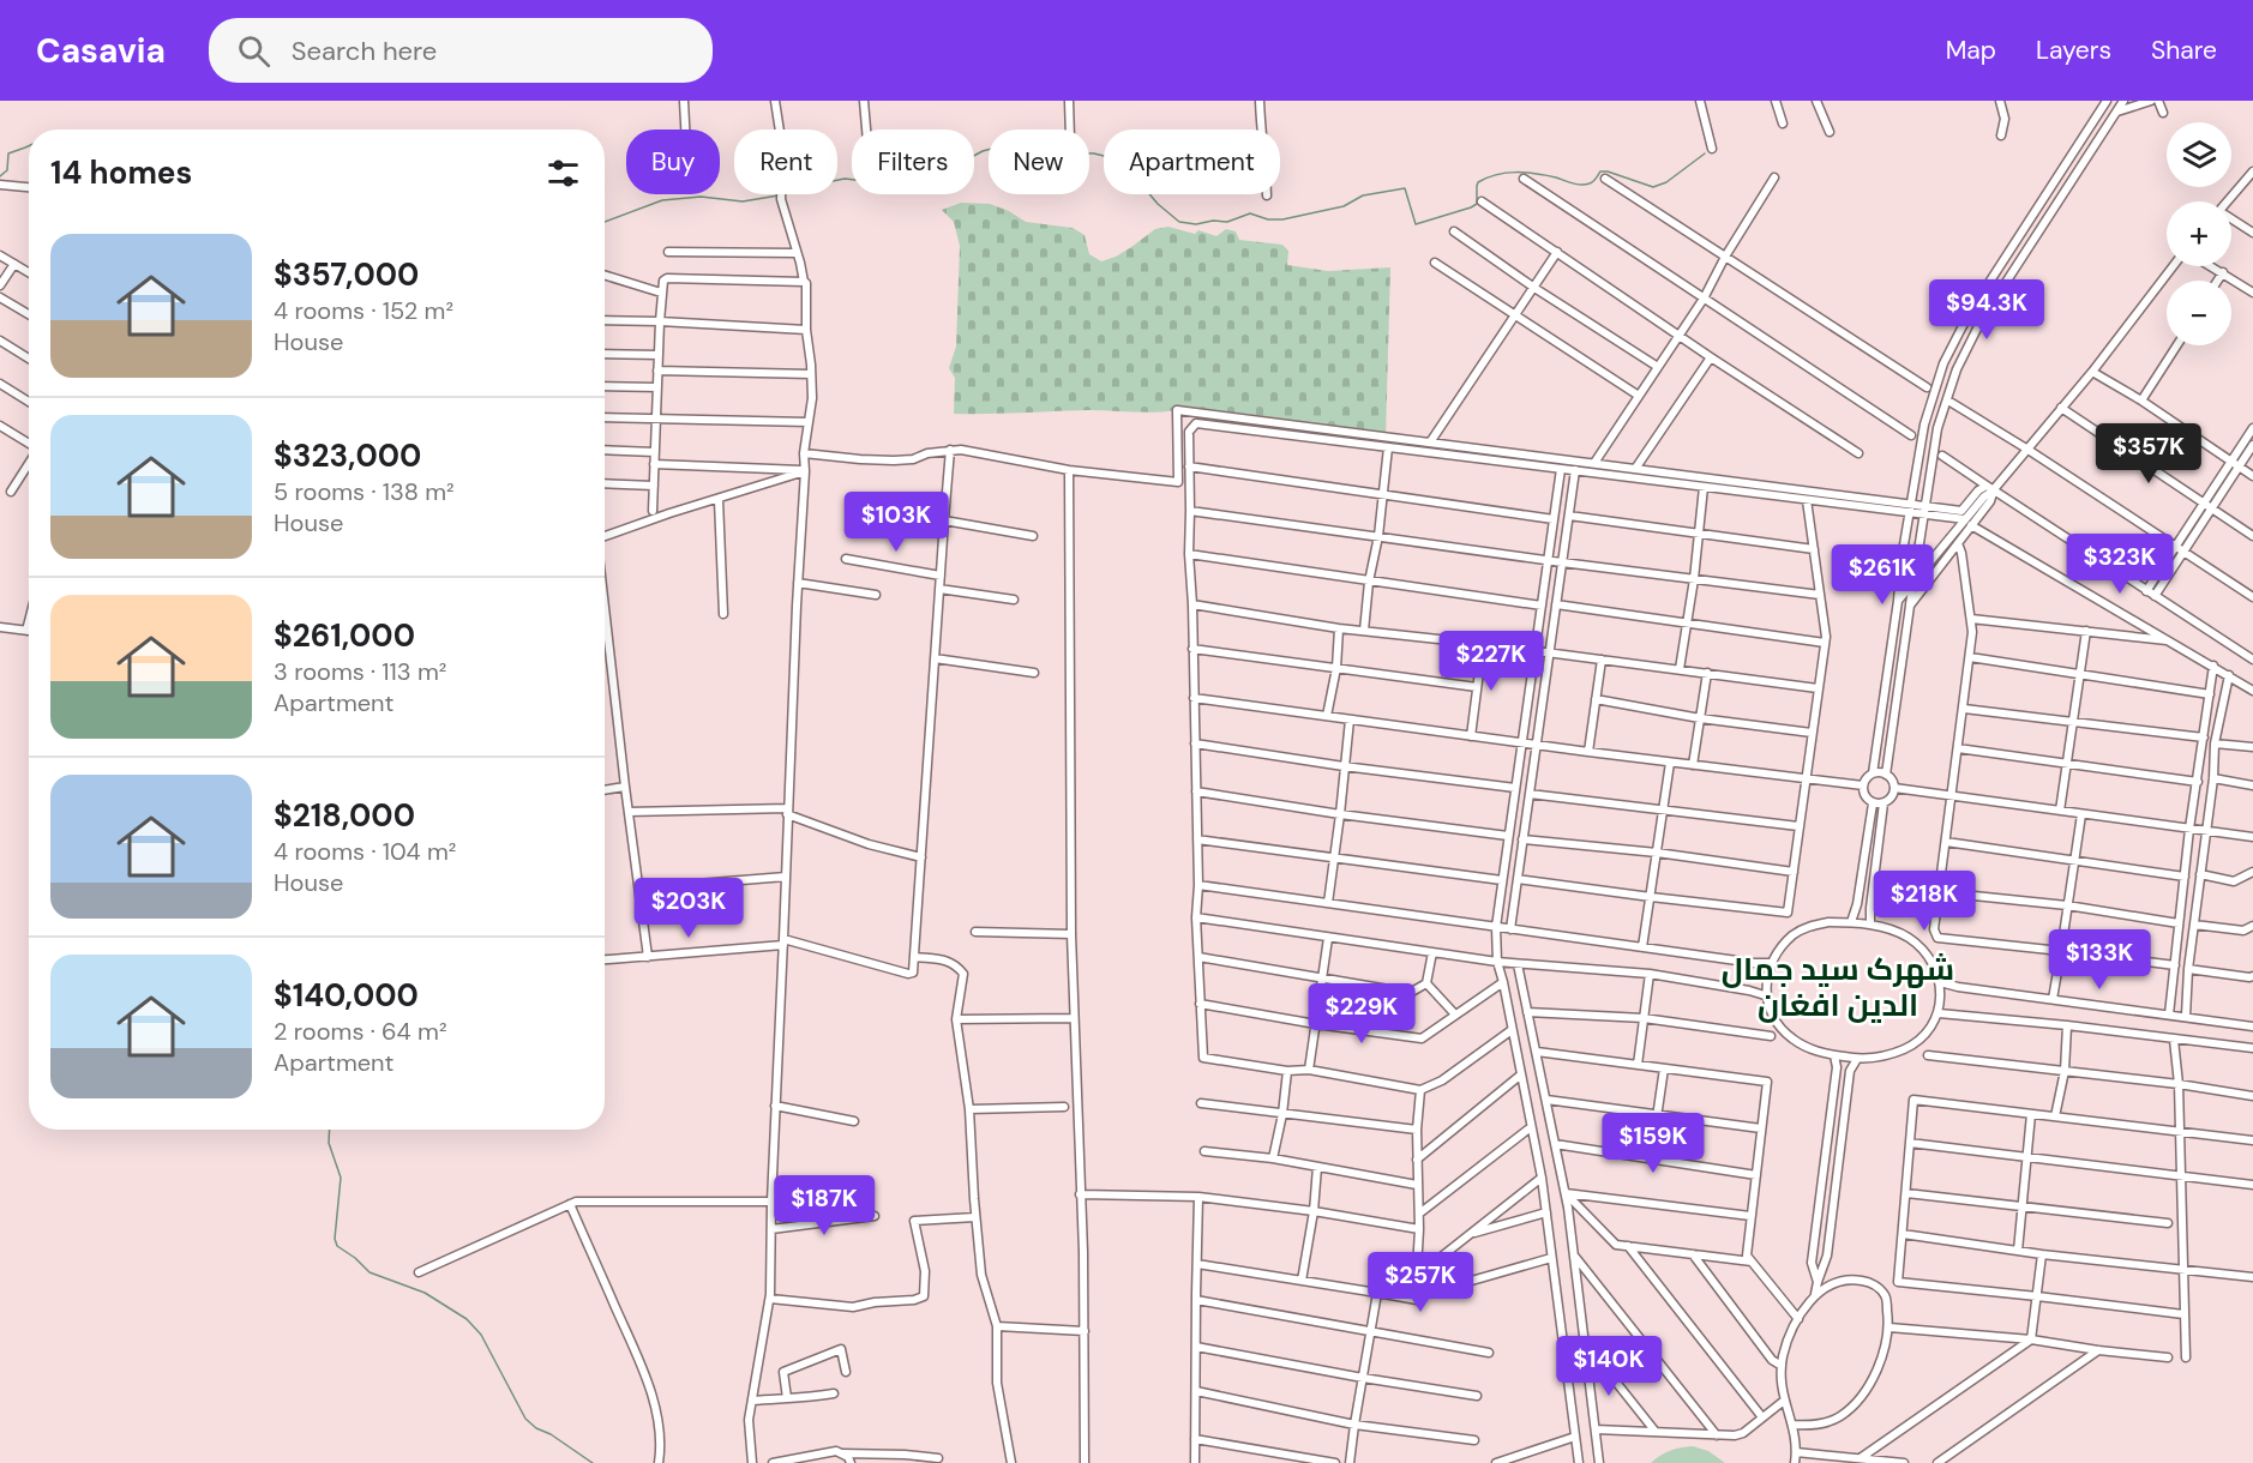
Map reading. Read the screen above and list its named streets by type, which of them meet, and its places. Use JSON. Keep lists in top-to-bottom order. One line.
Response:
{"districts":["شهرک سید جمال الدین افغان"],"page":{"header":"Casavia","search":"Search here","nav":["Map","Layers","Share"],"map_buttons":["+","−"],"chip":["Buy","Rent","Filters","New","Apartment"],"heading":"14 homes","list":[{"name":"$357,000","note":"4 rooms · 152 m² · House"},{"name":"$323,000","note":"5 rooms · 138 m² · House"},{"name":"$261,000","note":"3 rooms · 113 m² · Apartment"},{"name":"$218,000","note":"4 rooms · 104 m² · House"},{"name":"$140,000","note":"2 rooms · 64 m² · Apartment"}],"price":["$94.3K","$357K","$103K","$323K","$261K","$227K","$218K","$203K","$133K","$229K","$159K","$187K","$257K","$140K"]}}
